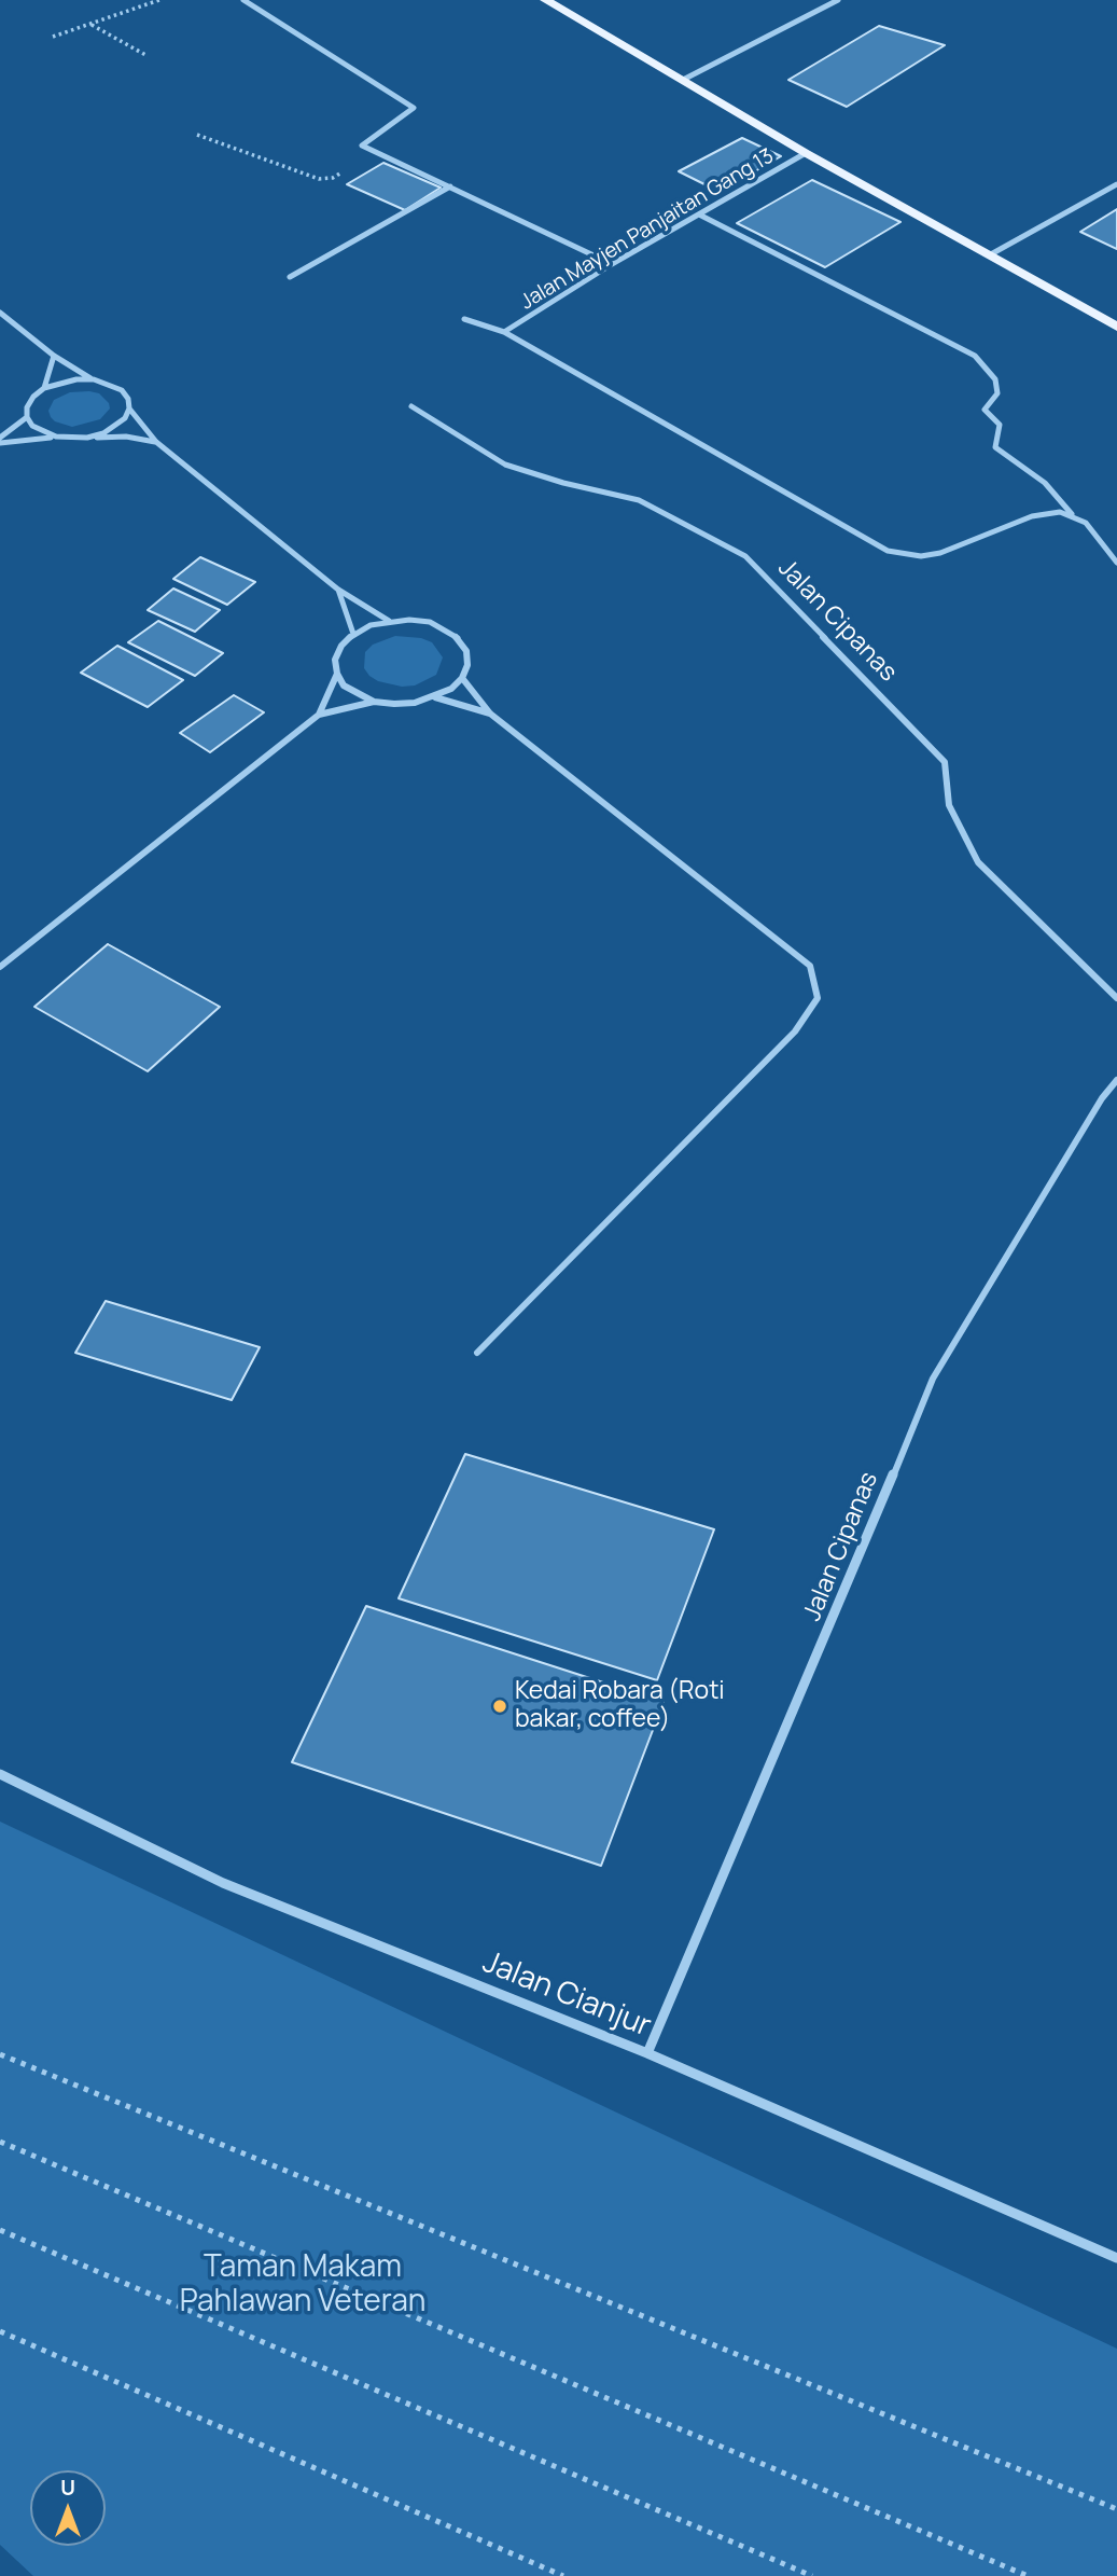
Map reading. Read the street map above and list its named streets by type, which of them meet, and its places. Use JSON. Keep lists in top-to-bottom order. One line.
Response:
{"streets":{"street":["Jalan Mayjen Panjaitan Gang 13","Jalan Cipanas","Jalan Cianjur"]},"crossings":[["Jalan Cipanas","Jalan Cianjur"]],"parks":["Taman Makam Pahlawan Veteran"],"places":["Kedai Robara (Roti bakar, coffee)"],"north":"top"}
